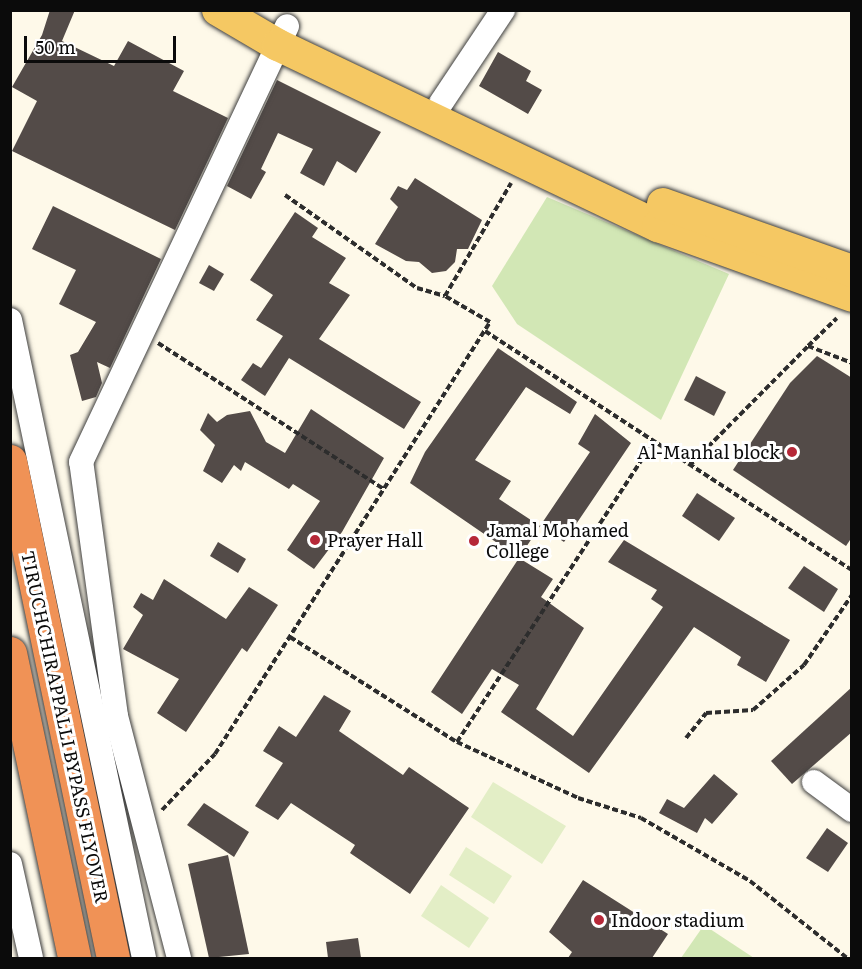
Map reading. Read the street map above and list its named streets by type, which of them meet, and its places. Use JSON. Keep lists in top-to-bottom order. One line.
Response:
{"streets":{"highway":["TIRUCHCHIRAPPALLI BYPASS FLYOVER"]},"places":["Al-Manhal block","Prayer Hall","Jamal Mohamed College","Indoor stadium"],"scale_bar":"50 m"}
